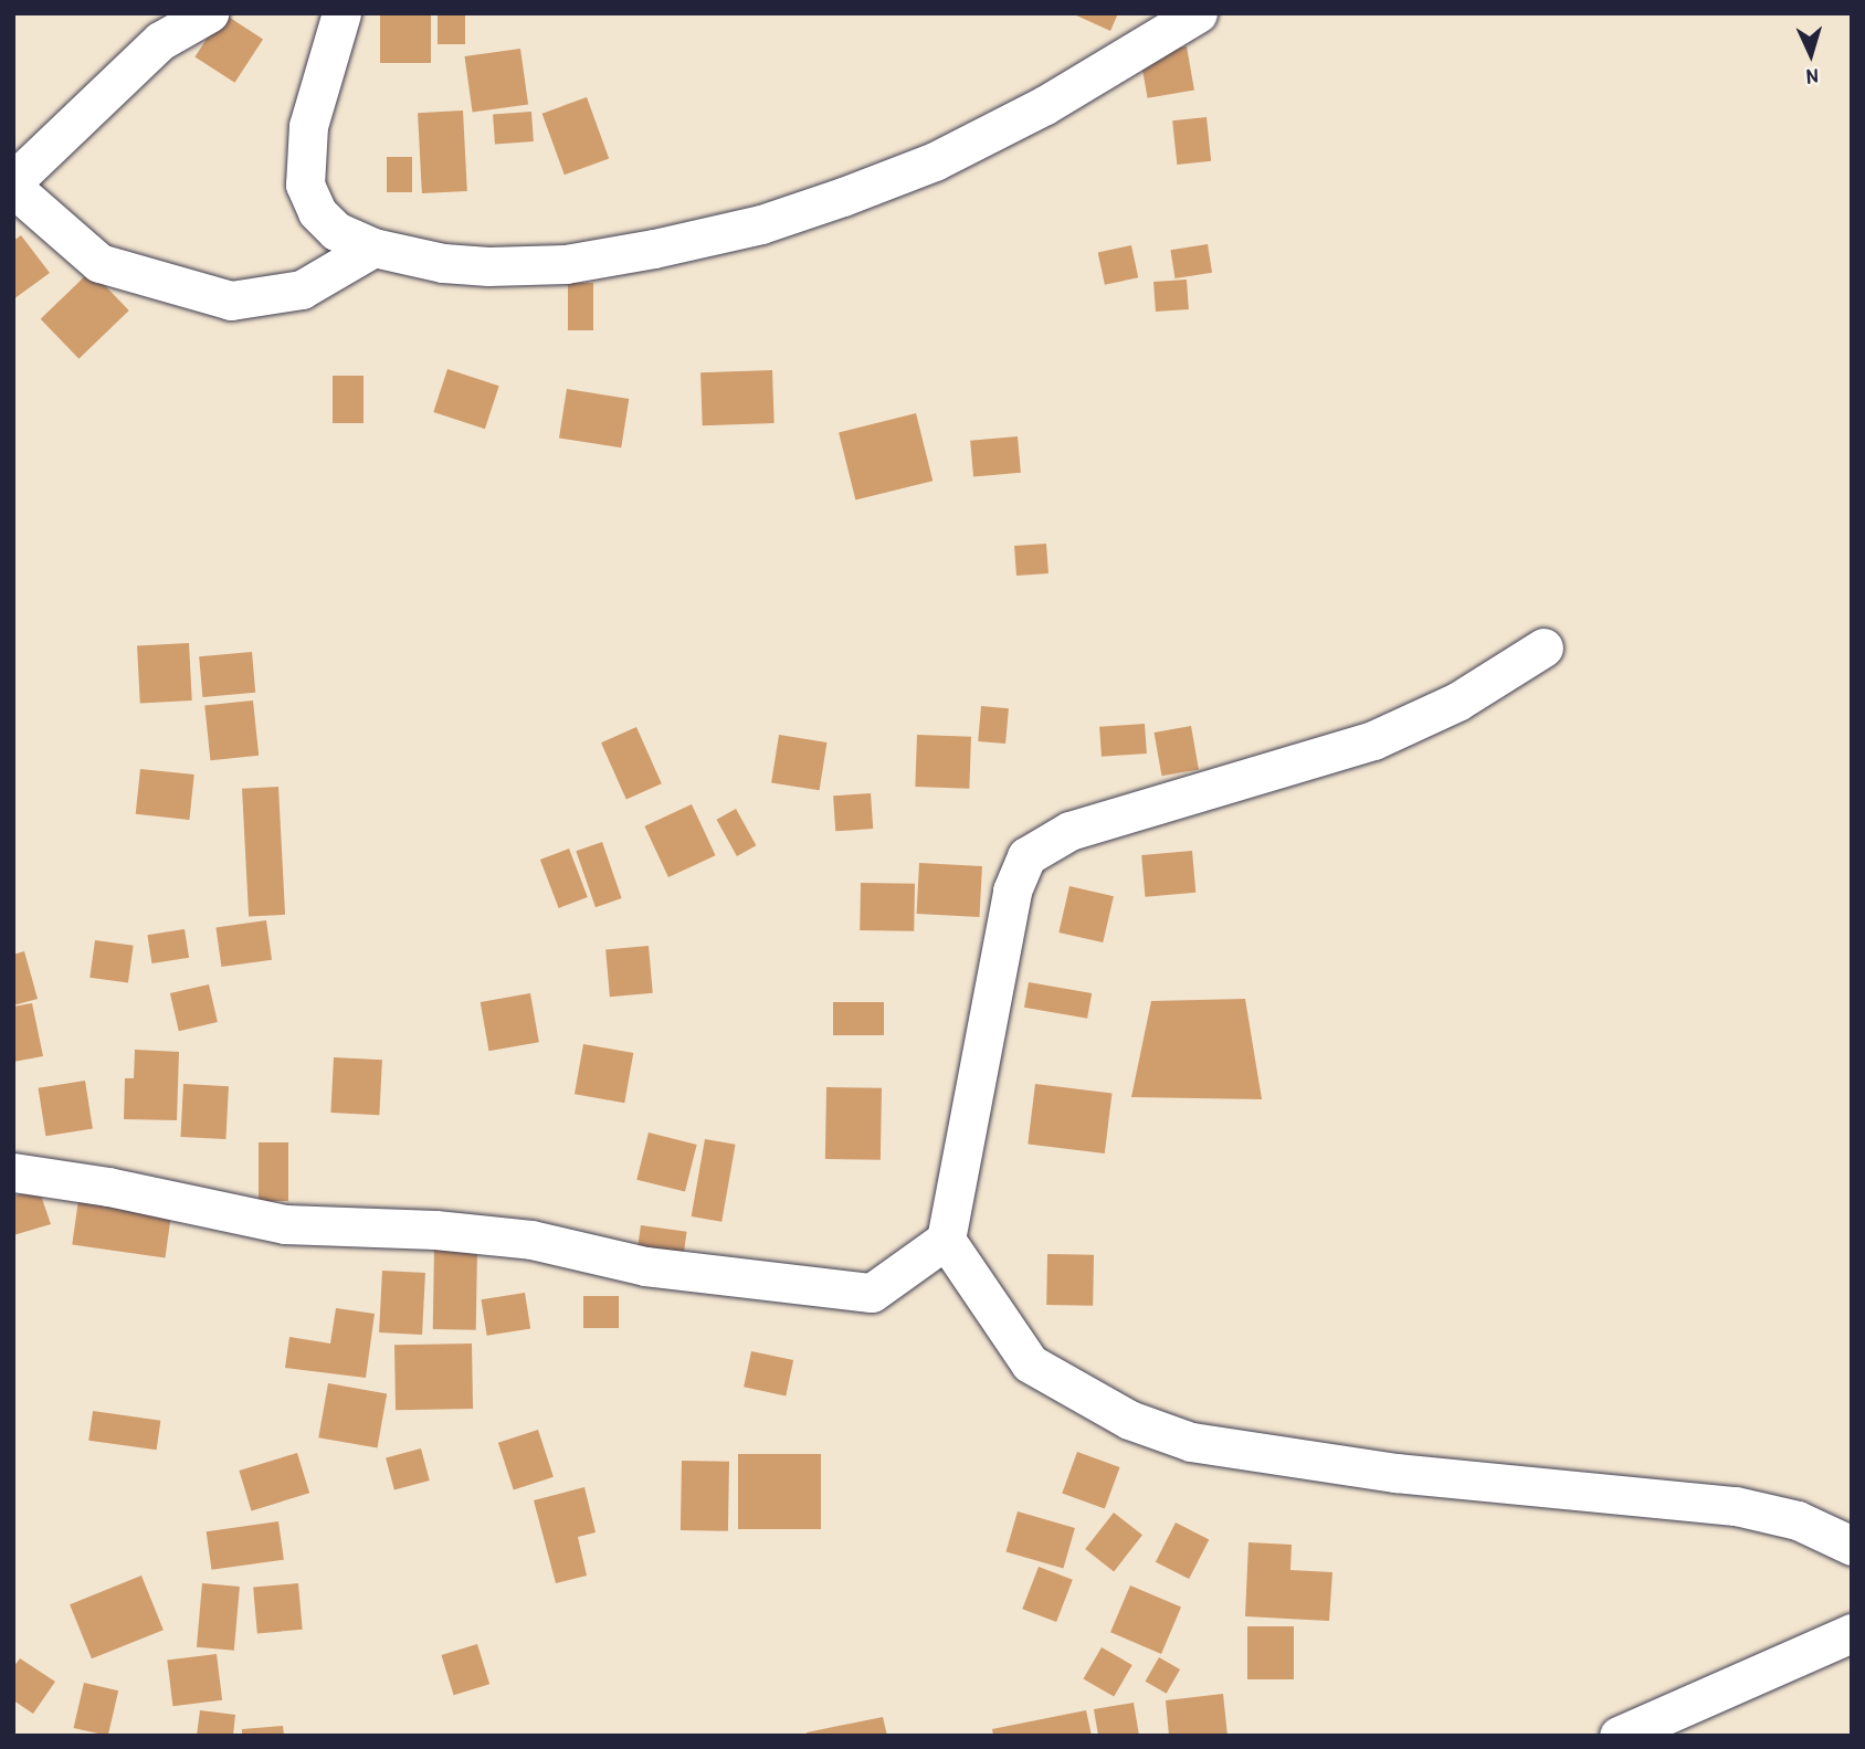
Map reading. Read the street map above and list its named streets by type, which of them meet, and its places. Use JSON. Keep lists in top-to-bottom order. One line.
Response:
{"north":"bottom"}
